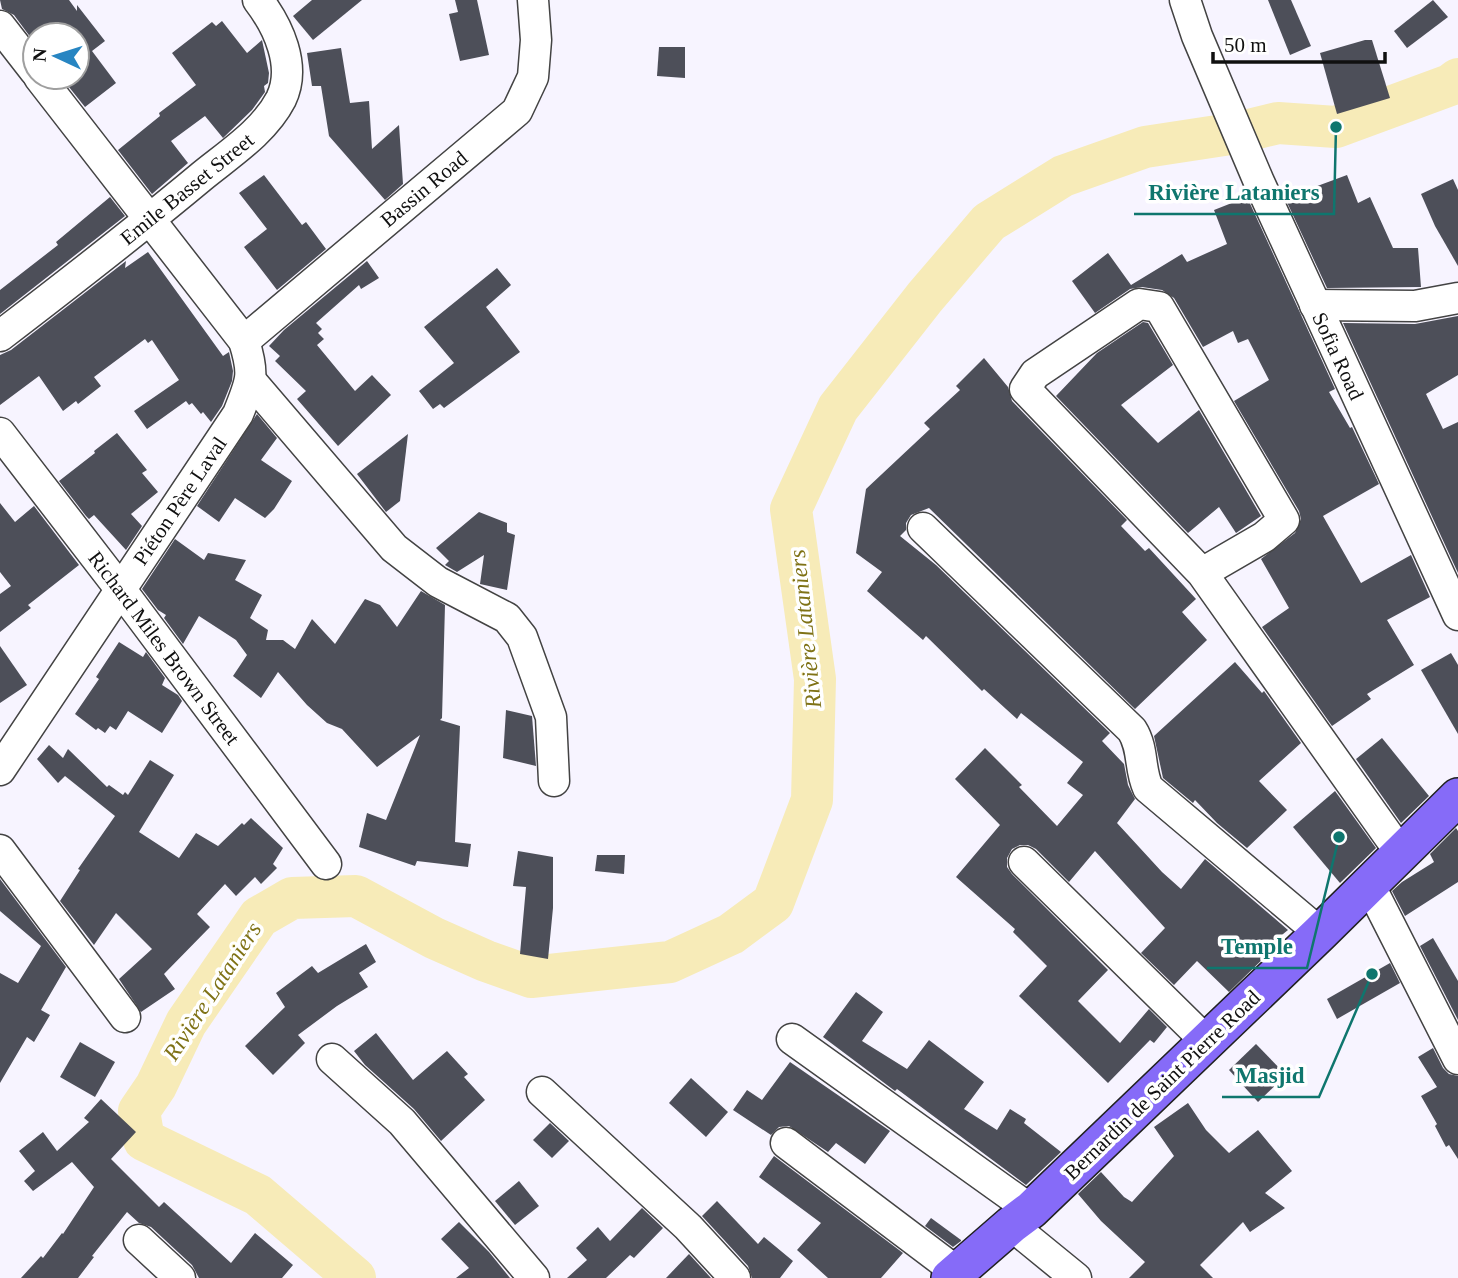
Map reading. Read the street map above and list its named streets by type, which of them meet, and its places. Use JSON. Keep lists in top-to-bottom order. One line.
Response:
{"streets":{"main road":["Bernardin de Saint Pierre Road"],"street":["Emile Basset Street","Bassin Road","Sofia Road","Piéton Père Laval","Richard Miles Brown Street"]},"crossings":[["Bassin Road","Piéton Père Laval"],["Piéton Père Laval","Richard Miles Brown Street"]],"water":["Rivière Lataniers"],"places":["Rivière Lataniers","Temple","Masjid"],"scale_bar":"50 m","north":"left"}
